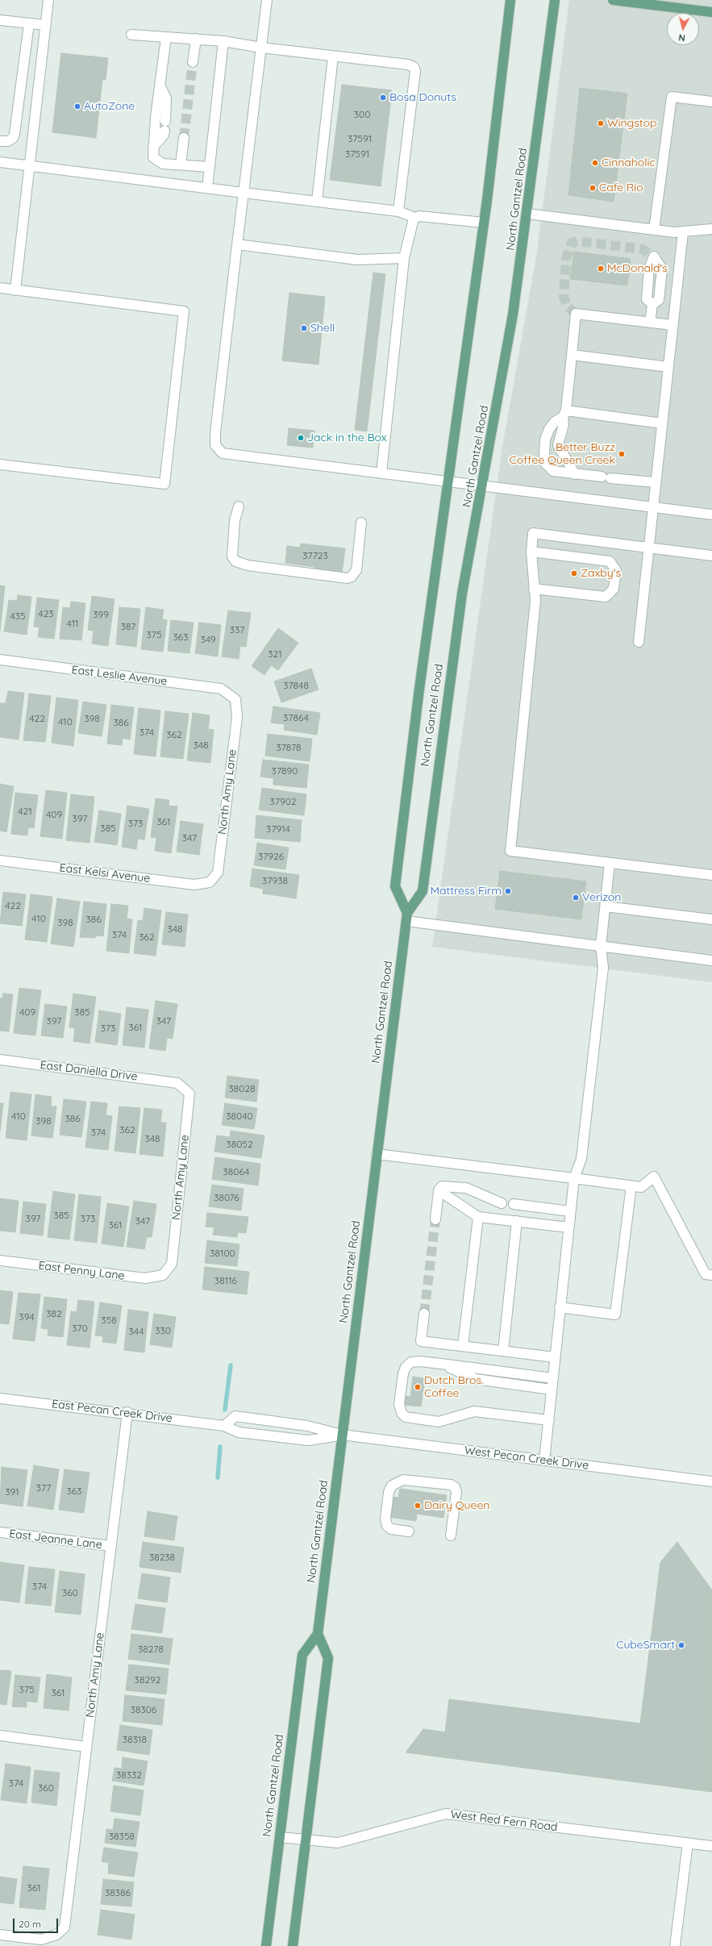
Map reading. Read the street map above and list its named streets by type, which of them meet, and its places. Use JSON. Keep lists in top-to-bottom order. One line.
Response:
{"streets":{"main road":["North Gantzel Road"],"street":["East Leslie Avenue","North Amy Lane","East Kelsi Avenue","East Daniella Drive","East Penny Lane","East Pecan Creek Drive","West Pecan Creek Drive","East Jeanne Lane","West Red Fern Road"]},"crossings":[["North Gantzel Road","East Pecan Creek Drive"],["North Gantzel Road","West Pecan Creek Drive"],["North Gantzel Road","West Red Fern Road"],["East Leslie Avenue","North Amy Lane"],["North Amy Lane","East Kelsi Avenue"],["North Amy Lane","East Daniella Drive"],["North Amy Lane","East Penny Lane"],["North Amy Lane","East Pecan Creek Drive"],["North Amy Lane","East Jeanne Lane"],["East Pecan Creek Drive","West Pecan Creek Drive"]],"places":["Bosa Donuts","AutoZone","Wingstop","Cinnaholic","Cafe Rio","McDonald's","Shell","Jack in the Box","Better Buzz Coffee Queen Creek","Zaxby's","Mattress Firm","Verizon","Dutch Bros. Coffee","Dairy Queen","CubeSmart"],"house_numbers":["300","37591","37591","37723","423","399","435","411","387","337","375","363","349","321","37848","37864","422","398","410","386","374","362","348","37878","37890","37902","421","409","397","361","373","385","37914","347","37926","37938","422","410","386","398","348","374","362","409","385","397","347","361","373","38028","410","38040","386","398","362","374","348","38052","38064","38076","385","397","373","347","361","38100","38116","382","394","358","370","330","344","377","363","391","38238","374","360","38278","38292","375","361","38306","38318","38332","374","360","38358","361","38386"],"scale_bar":"20 m","north":"bottom"}
